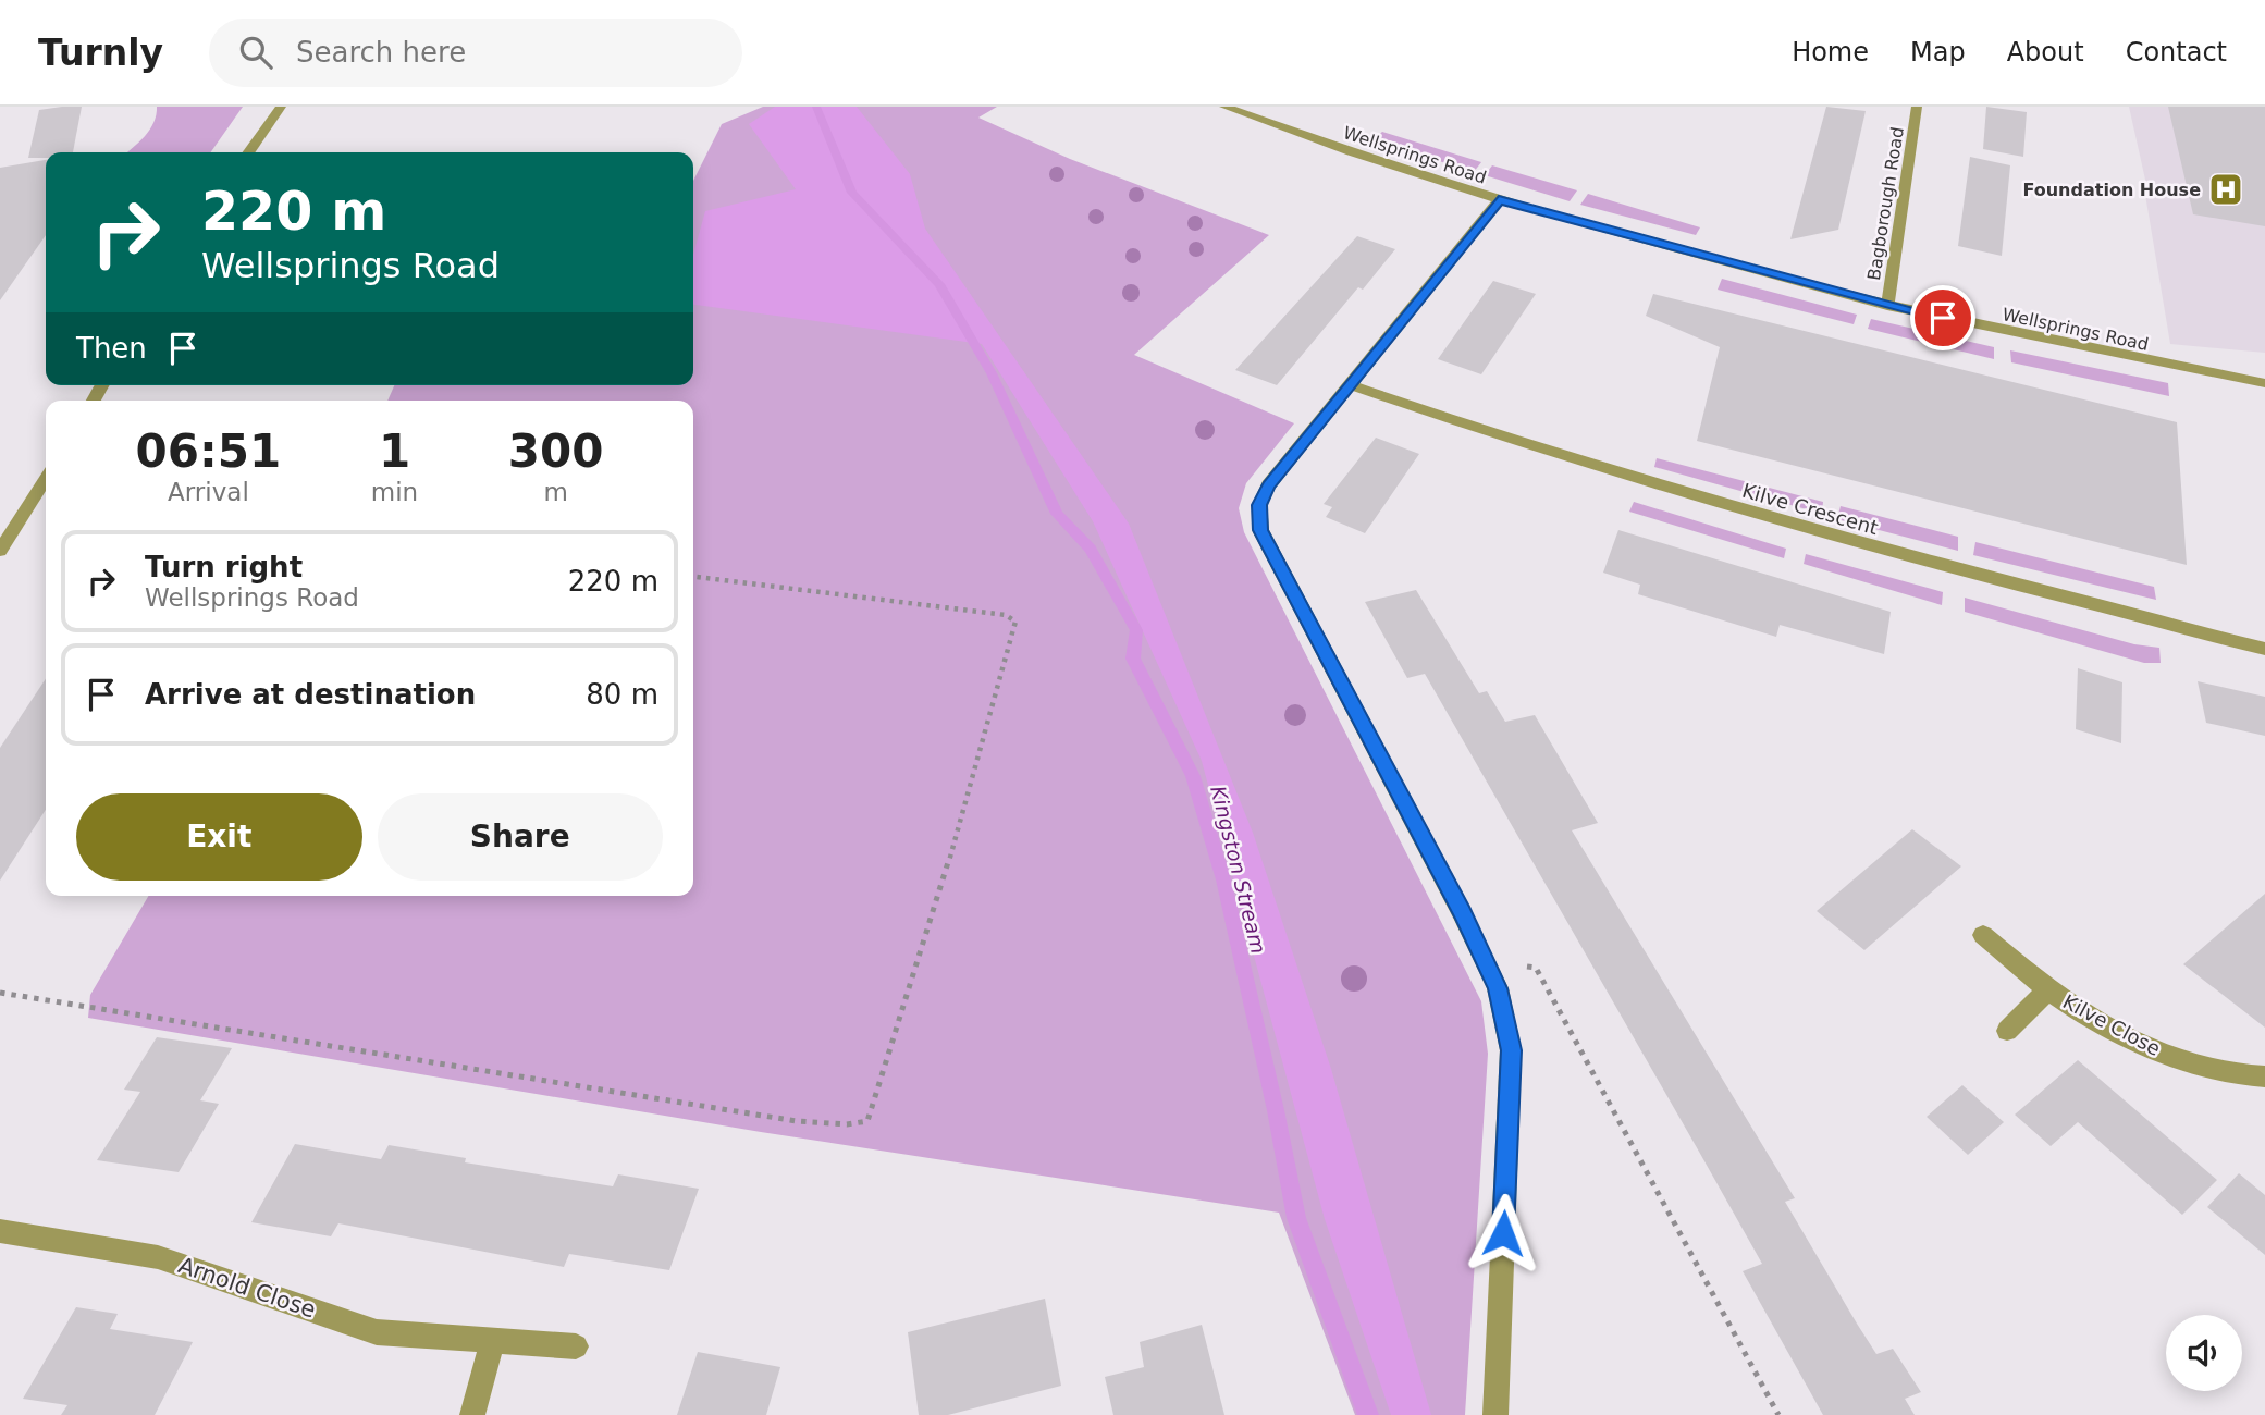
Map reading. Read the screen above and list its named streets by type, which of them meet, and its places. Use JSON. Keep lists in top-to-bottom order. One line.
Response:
{"streets":{"street":["Wellsprings Road","Bagborough Road","Kilve Crescent","Kilve Close","Arnold Close"]},"crossings":[["Wellsprings Road","Bagborough Road"]],"water":["Kingston Stream"],"places":{"hospital":["Foundation House"]},"page":{"header":"Turnly","search":"Search here","nav":["Home","Map","About","Contact"],"turn":["220 m","Wellsprings Road"],"then":"Then","eta":["06:51","Arrival","1","min","300","m"],"list":[{"name":"Turn right","note":"Wellsprings Road","value":"220 m"},{"name":"Arrive at destination","value":"80 m"}],"buttons":["Exit","Share"]}}
